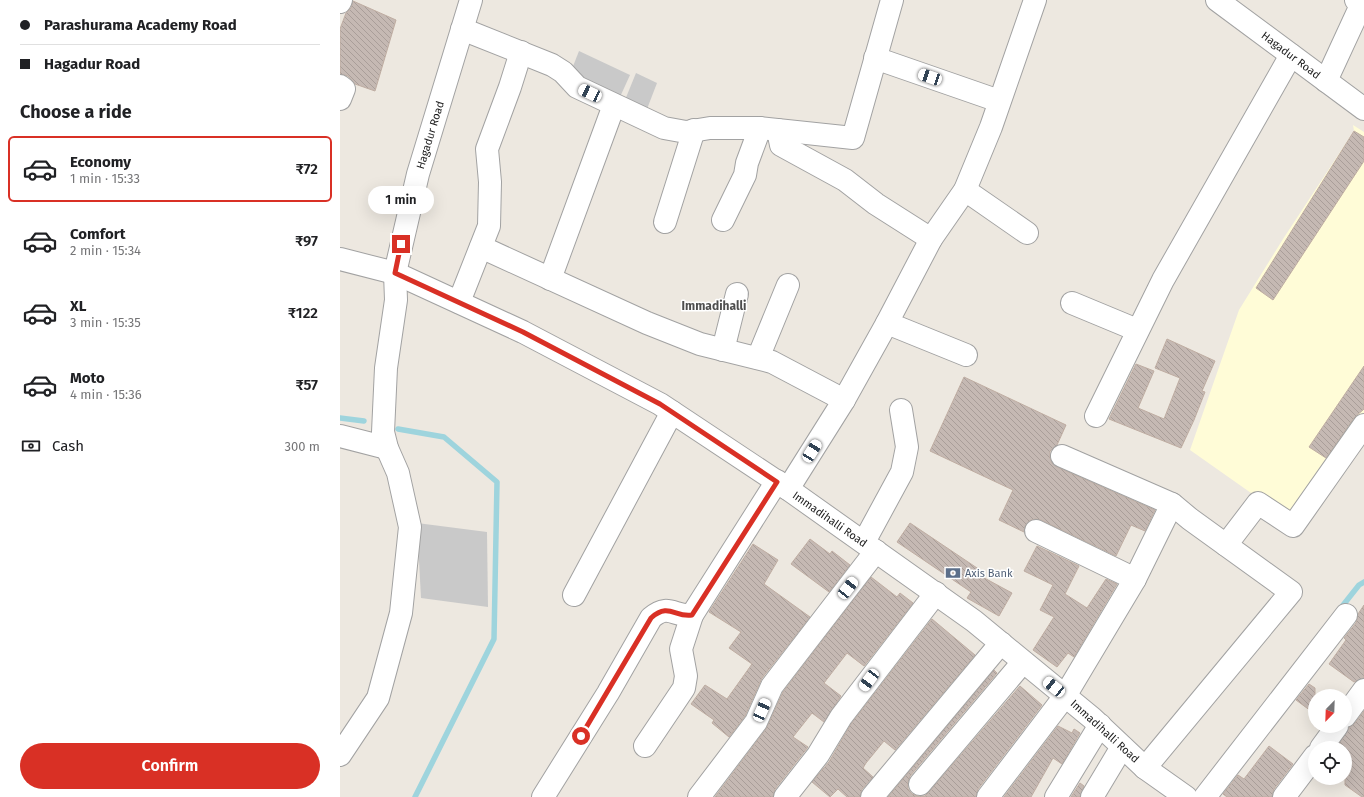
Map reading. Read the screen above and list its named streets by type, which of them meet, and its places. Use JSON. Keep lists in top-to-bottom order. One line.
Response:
{"streets":{"street":["Hagadur Road","Immadihalli Road"]},"crossings":[["Hagadur Road","Immadihalli Road"]],"districts":["Immadihalli"],"places":{"bank":["Axis Bank"]},"north":"bottom left","page":{"banner":["Parashurama Academy Road","Hagadur Road"],"heading":"Choose a ride","list":[{"name":"Economy","note":"1 min · 15:33","value":"₹72"},{"name":"Comfort","note":"2 min · 15:34","value":"₹97"},{"name":"XL","note":"3 min · 15:35","value":"₹122"},{"name":"Moto","note":"4 min · 15:36","value":"₹57"}],"bubble":"1 min","pay":["Cash","300 m"],"buttons":"Confirm"}}
